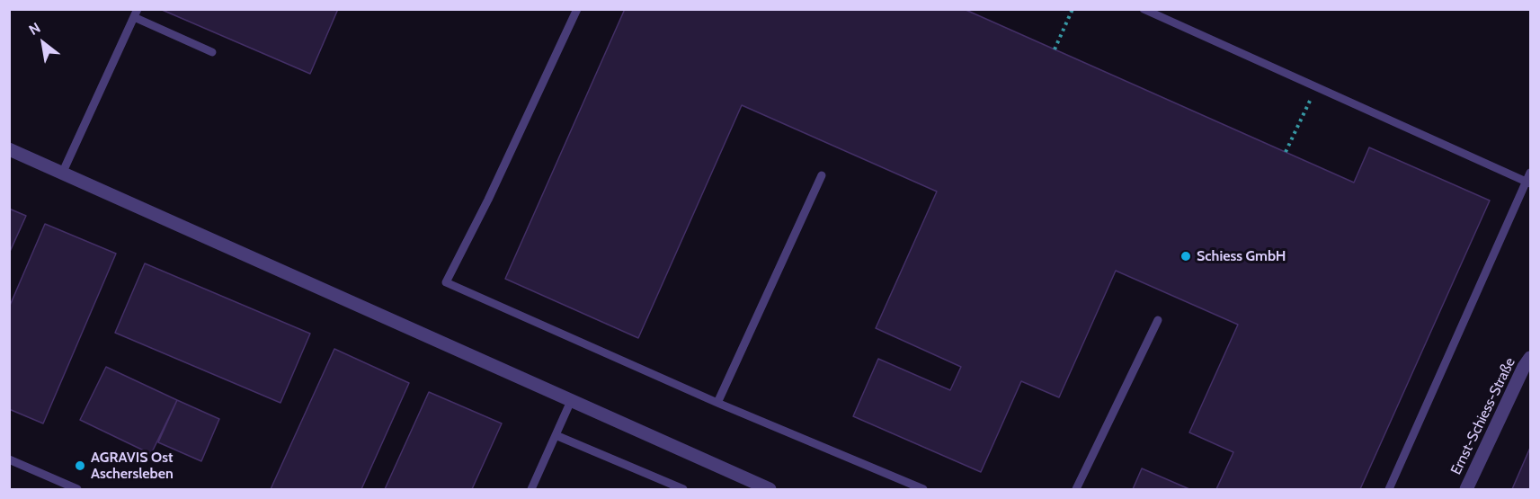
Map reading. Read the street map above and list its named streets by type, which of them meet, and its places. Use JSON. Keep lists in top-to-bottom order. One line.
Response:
{"streets":{"street":["Ernst-Schiess-Straße"]},"places":["Schiess GmbH","AGRAVIS Ost Aschersleben"],"north":"top left"}
